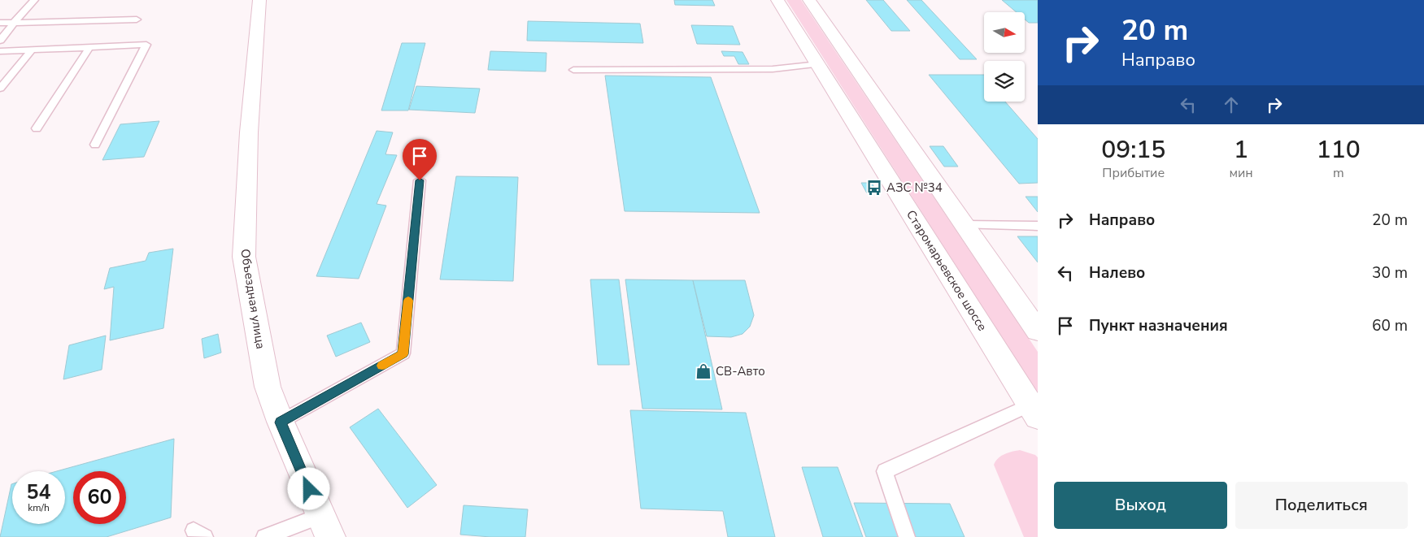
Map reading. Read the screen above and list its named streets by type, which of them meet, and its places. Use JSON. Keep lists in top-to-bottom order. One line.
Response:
{"streets":{"main road":["Старомарьевское шоссе","Объездная улица"]},"places":{"bus stop":["АЗС №34"],"shop":["СВ-Авто"]},"north":"right","page":{"turn":["20 m","Направо"],"eta":["09:15","Прибытие","1","мин","110","m"],"list":[{"name":"Направо","value":"20 m"},{"name":"Налево","value":"30 m"},{"name":"Пункт назначения","value":"60 m"}],"speed":"54 km/h","limit":"60","buttons":["Выход","Поделиться"]}}
